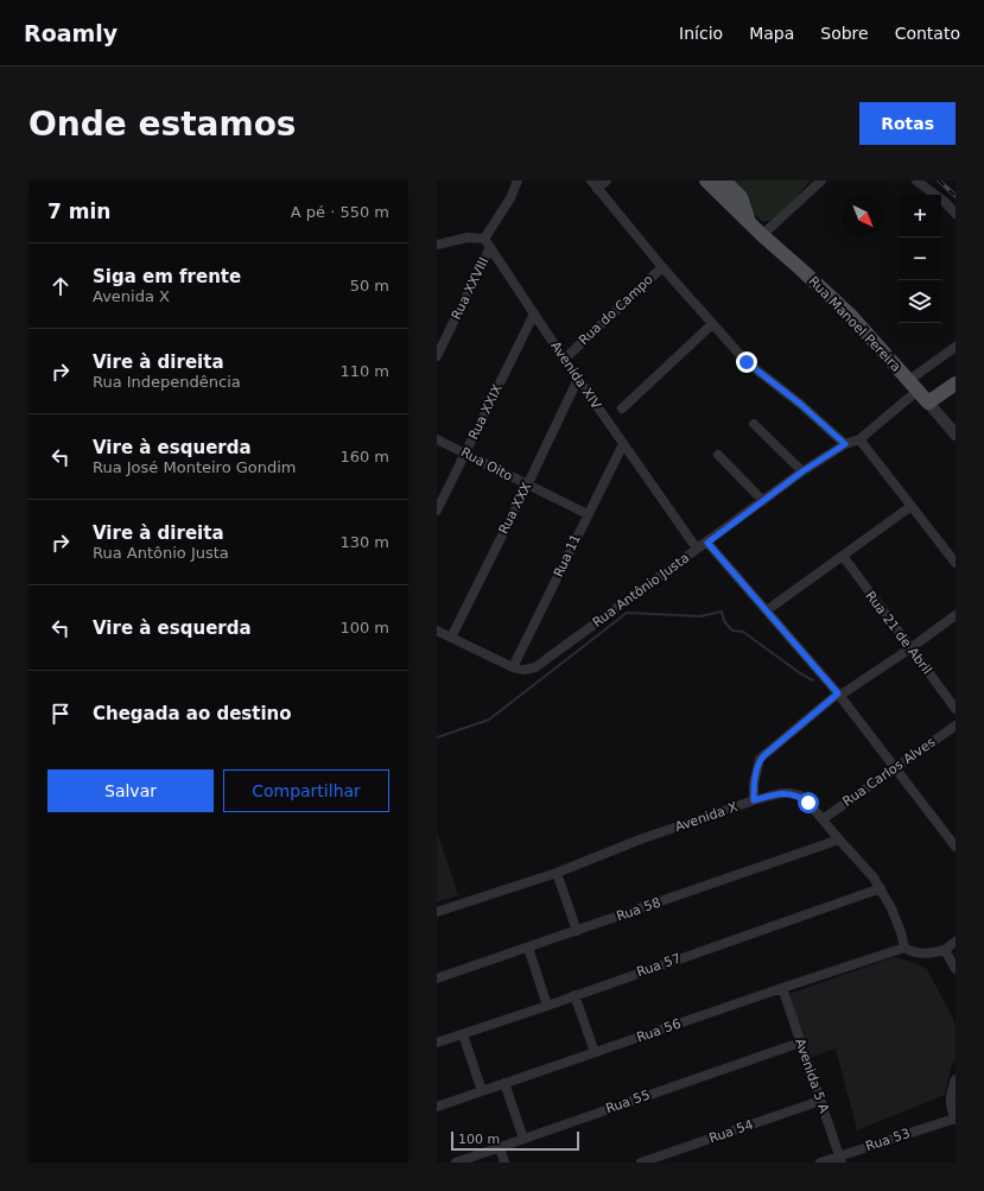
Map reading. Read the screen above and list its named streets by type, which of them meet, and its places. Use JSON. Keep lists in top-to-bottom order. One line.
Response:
{"streets":{"main road":["Rua Manoel Pereira"],"street":["Rua XXVIII","Rua do Campo","Avenida XIV","Rua XXIX","Rua Oito","Rua XXX","Rua 11","Rua Antônio Justa","Rua 21 de Abril","Rua Carlos Alves","Avenida X","Rua 58","Rua 57","Rua 56","Avenida 5 A","Rua 55","Rua 54","Rua 53"]},"crossings":[["Rua XXVIII","Avenida XIV"],["Rua Manoel Pereira","Rua Antônio Justa"],["Avenida XIV","Rua XXIX"],["Avenida XIV","Rua XXX"],["Avenida XIV","Rua 11"],["Avenida XIV","Rua Antônio Justa"],["Rua XXIX","Rua Oito"],["Rua Oito","Rua XXX"],["Rua Oito","Rua 11"],["Rua 11","Rua Antônio Justa"],["Rua Carlos Alves","Avenida X"],["Avenida X","Rua 58"],["Avenida X","Rua 57"],["Avenida X","Rua 56"],["Rua 56","Avenida 5 A"],["Avenida 5 A","Rua 55"],["Avenida 5 A","Rua 54"],["Avenida 5 A","Rua 53"]],"scale_bar":"100 m","north":"bottom right","page":{"header":"Roamly","nav":["Início","Mapa","Sobre","Contato"],"buttons":["Rotas",["Salvar","Compartilhar"]],"title":"Onde estamos","heading":["7 min","A pé · 550 m"],"map_buttons":["+","−"],"list":[["Siga em frente","Avenida X","50 m"],["Vire à direita","Rua Independência","110 m"],["Vire à esquerda","Rua José Monteiro Gondim","160 m"],["Vire à direita","Rua Antônio Justa","130 m"],["Vire à esquerda","100 m"],"Chegada ao destino"],"scale":"100 m"}}
